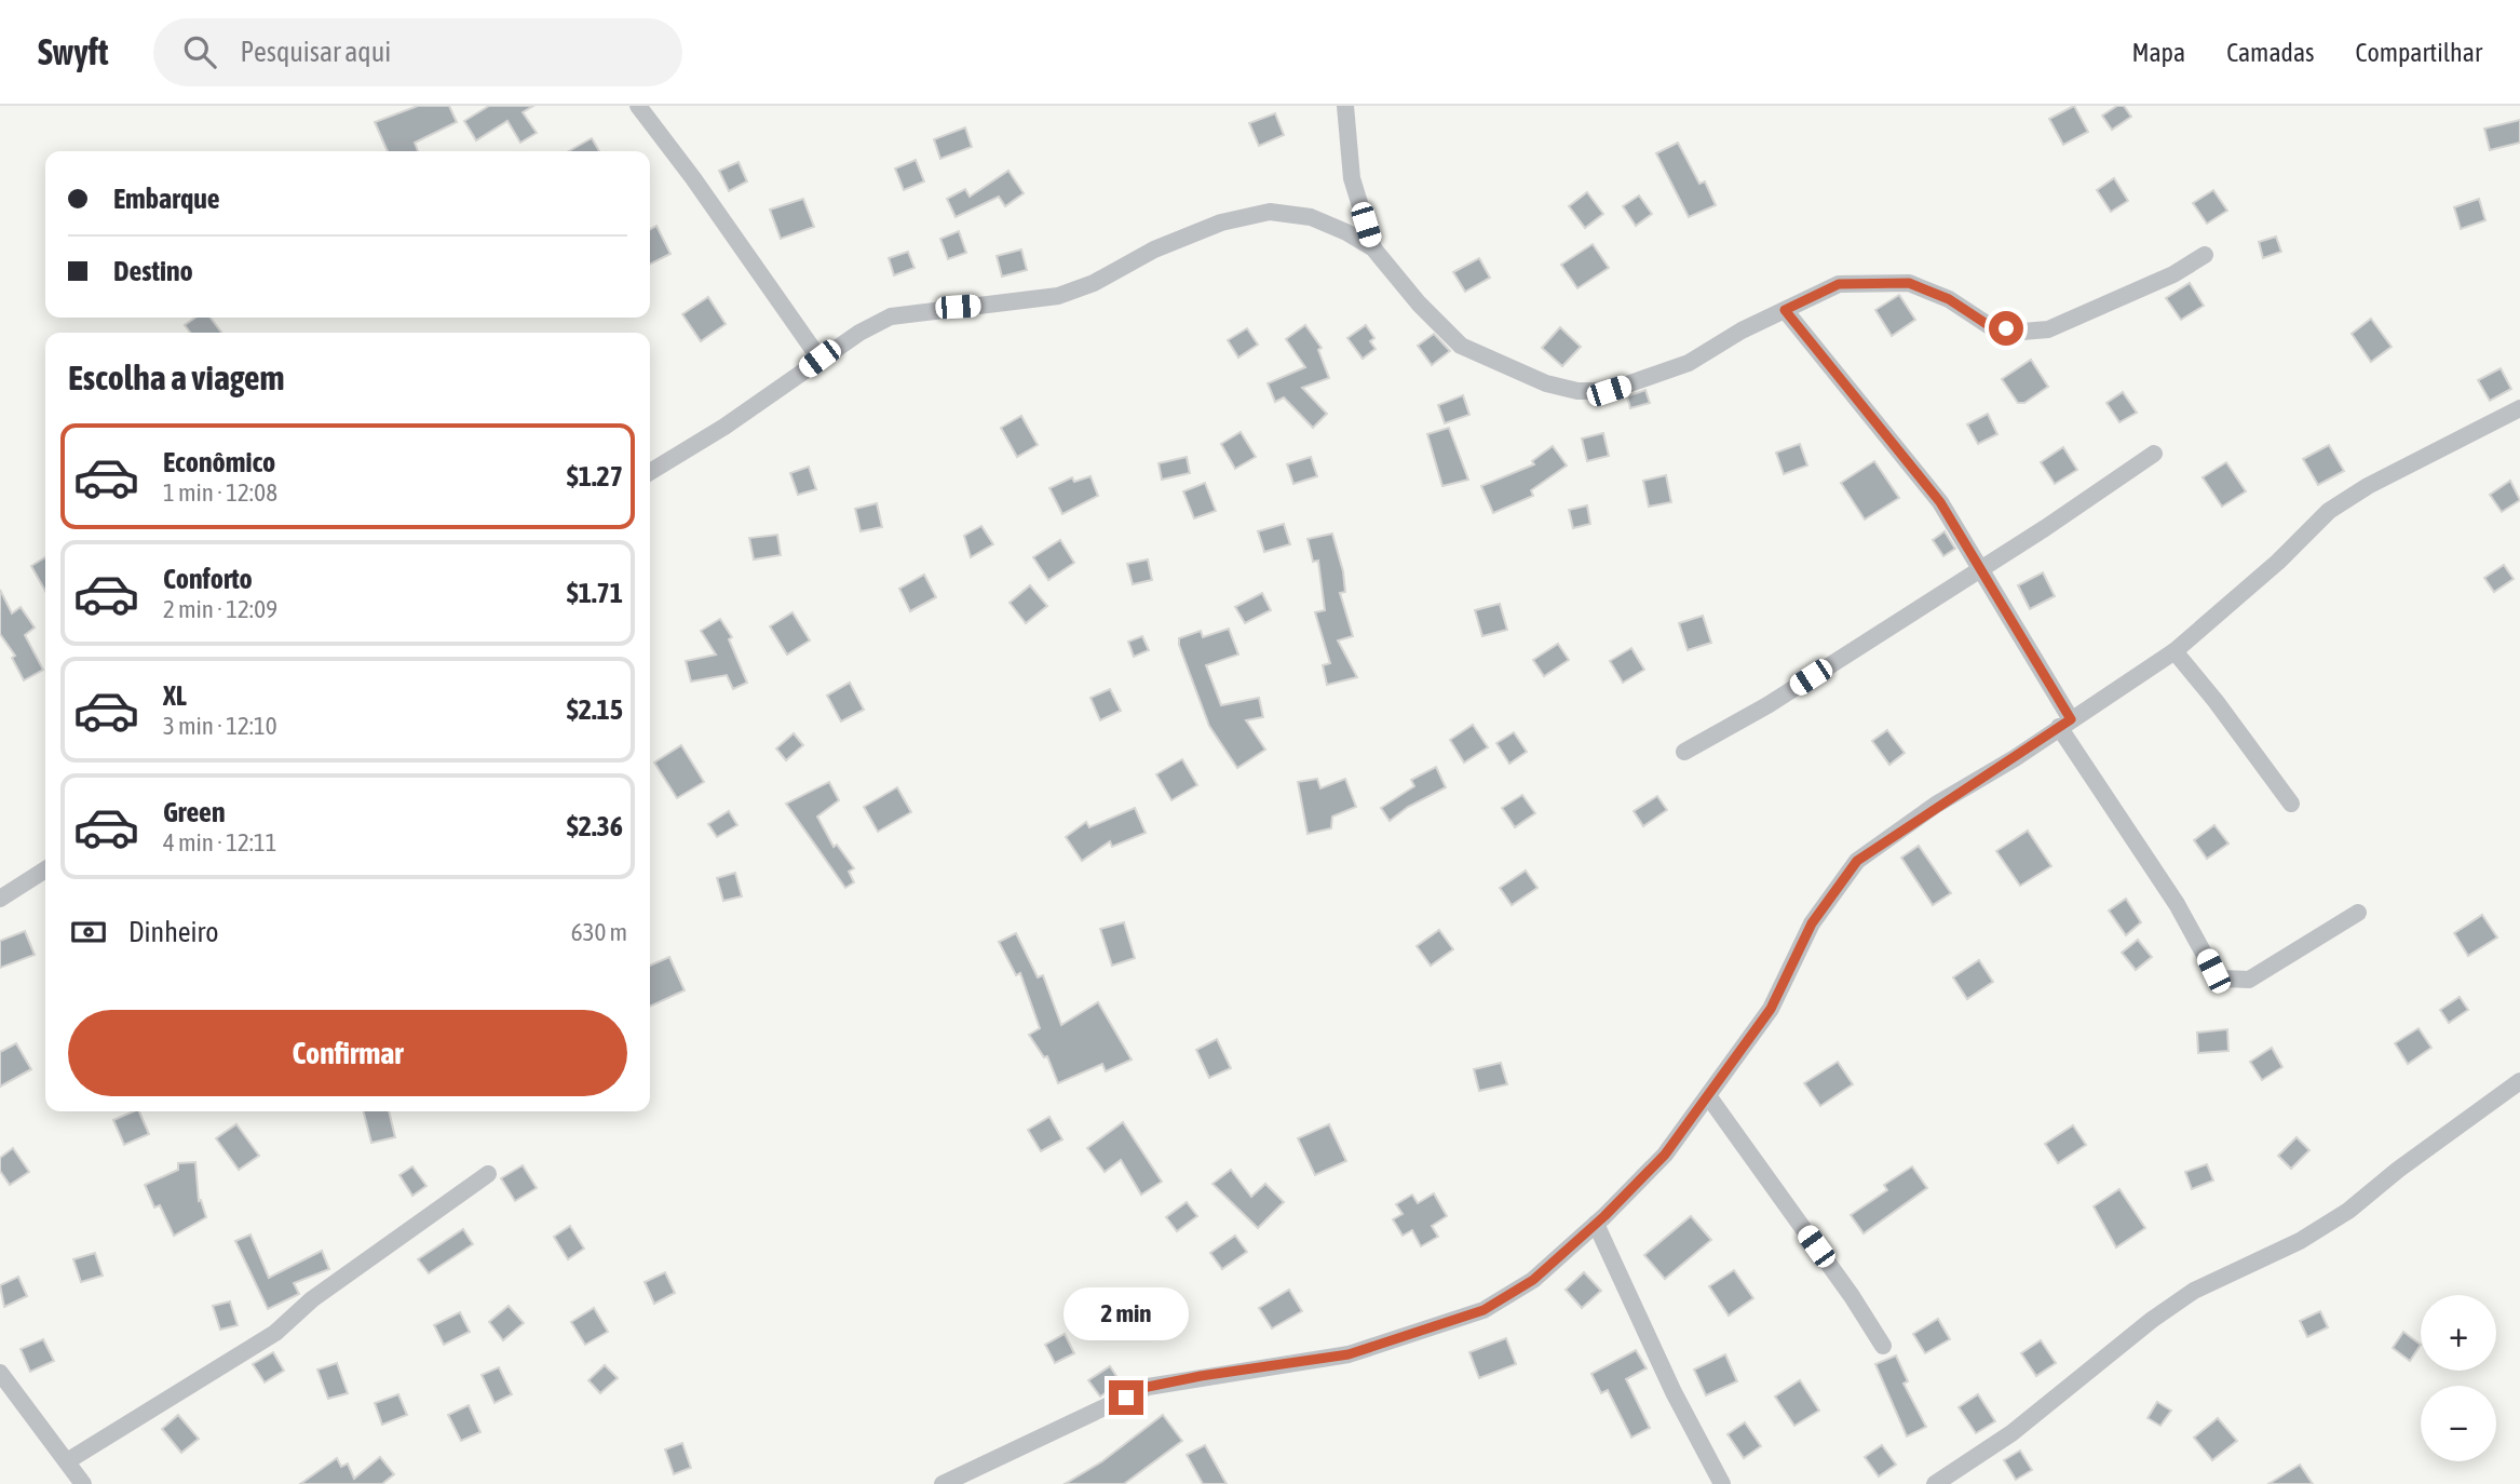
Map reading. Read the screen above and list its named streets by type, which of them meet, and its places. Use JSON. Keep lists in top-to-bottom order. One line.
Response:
{"page":{"header":"Swyft","search":"Pesquisar aqui","nav":["Mapa","Camadas","Compartilhar"],"banner":["Embarque","Destino"],"heading":"Escolha a viagem","list":[{"name":"Econômico","note":"1 min · 12:08","value":"$1.27"},{"name":"Conforto","note":"2 min · 12:09","value":"$1.71"},{"name":"XL","note":"3 min · 12:10","value":"$2.15"},{"name":"Green","note":"4 min · 12:11","value":"$2.36"}],"pay":["Dinheiro","630 m"],"buttons":"Confirmar","bubble":"2 min","map_buttons":["+","−"]}}
